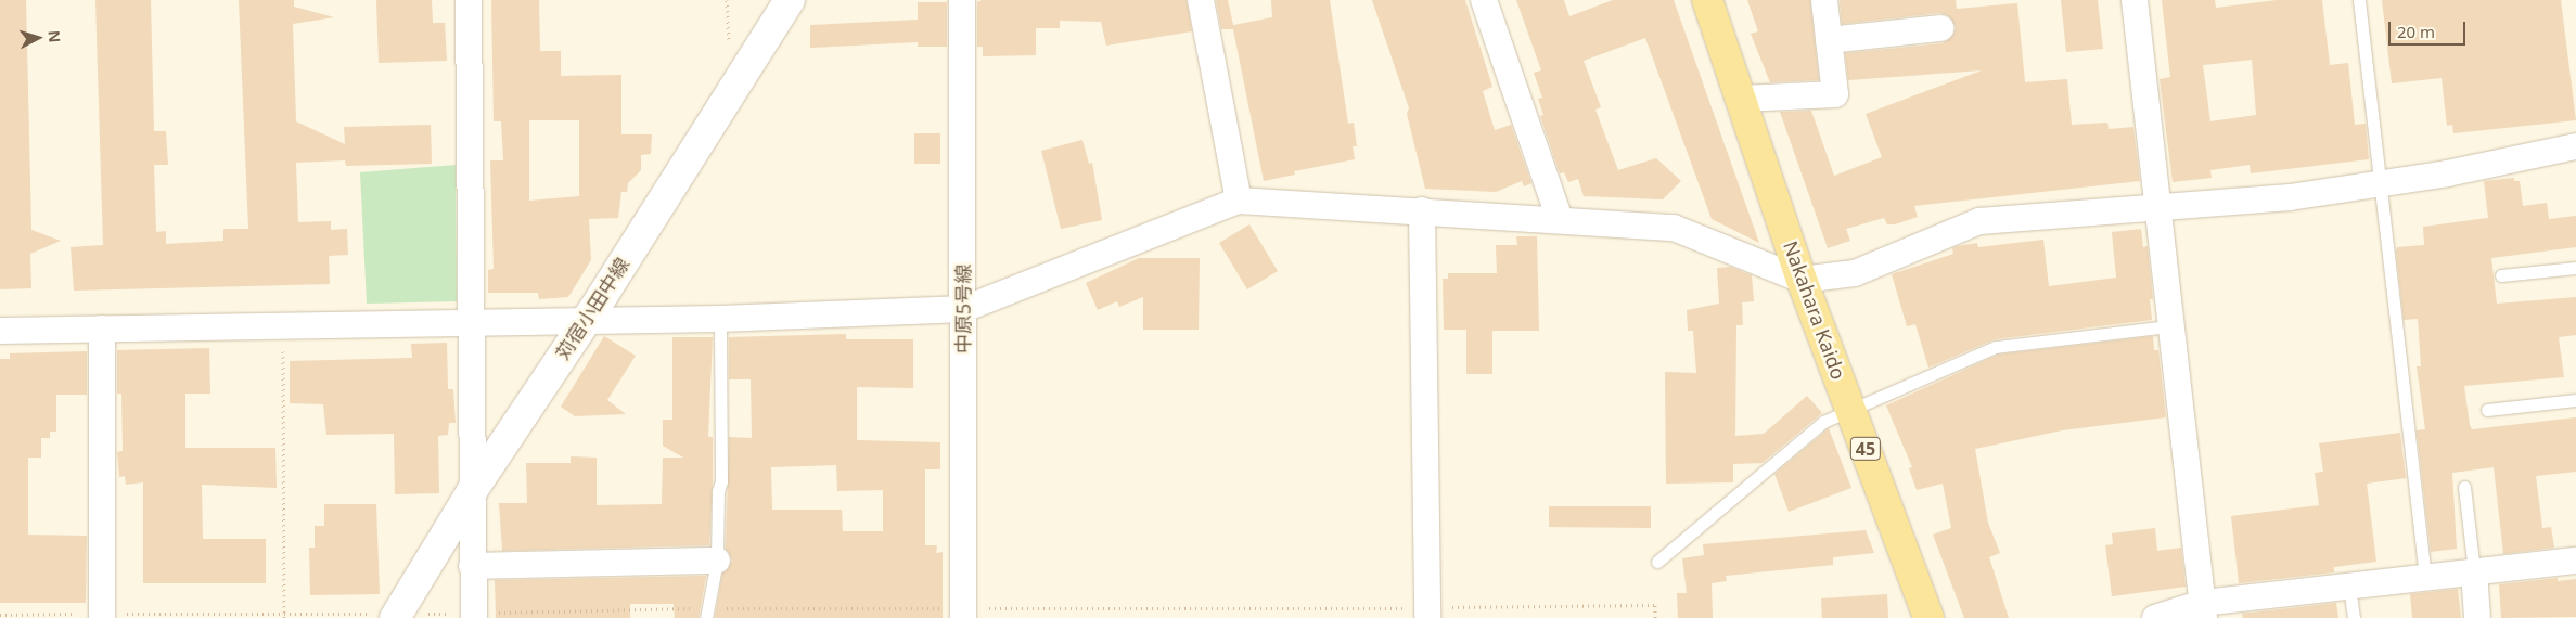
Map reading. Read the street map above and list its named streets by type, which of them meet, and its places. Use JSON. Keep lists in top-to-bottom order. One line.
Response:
{"streets":{"main road":["Nakahara Kaido","45"],"street":["苅宿小田中線","中原5号線"]},"scale_bar":"20 m","north":"right"}
